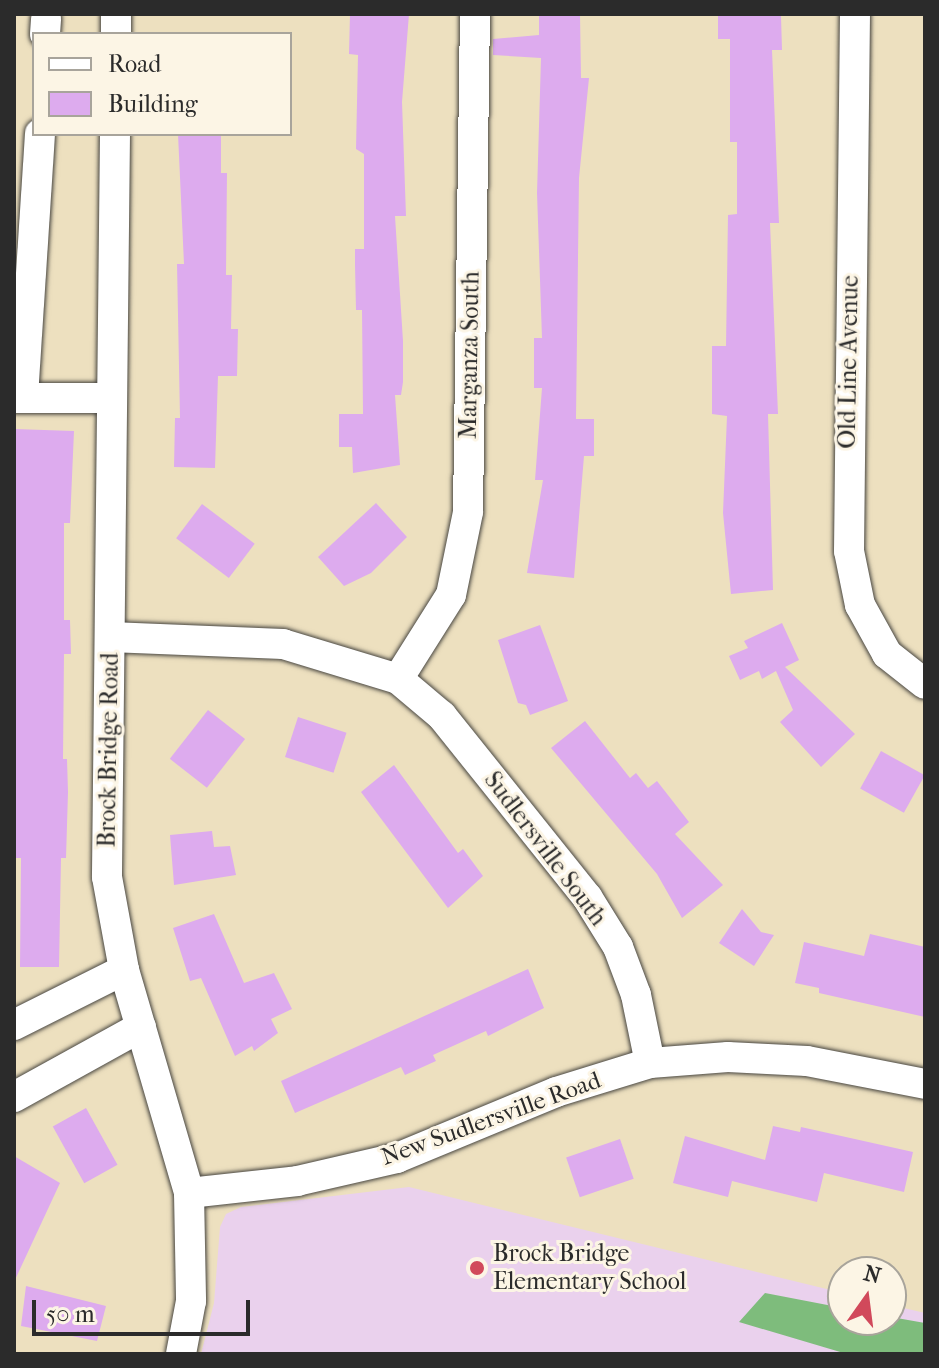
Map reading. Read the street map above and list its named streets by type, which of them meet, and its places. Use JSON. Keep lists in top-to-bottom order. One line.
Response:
{"streets":{"street":["Marganza South","Old Line Avenue","Brock Bridge Road","Sudlersville South","New Sudlersville Road"]},"crossings":[["Marganza South","Sudlersville South"],["Brock Bridge Road","Sudlersville South"],["Brock Bridge Road","New Sudlersville Road"],["Sudlersville South","New Sudlersville Road"]],"places":["Brock Bridge Elementary School"],"legend":["Road","Building"],"scale_bar":"50 m","north":"top"}
